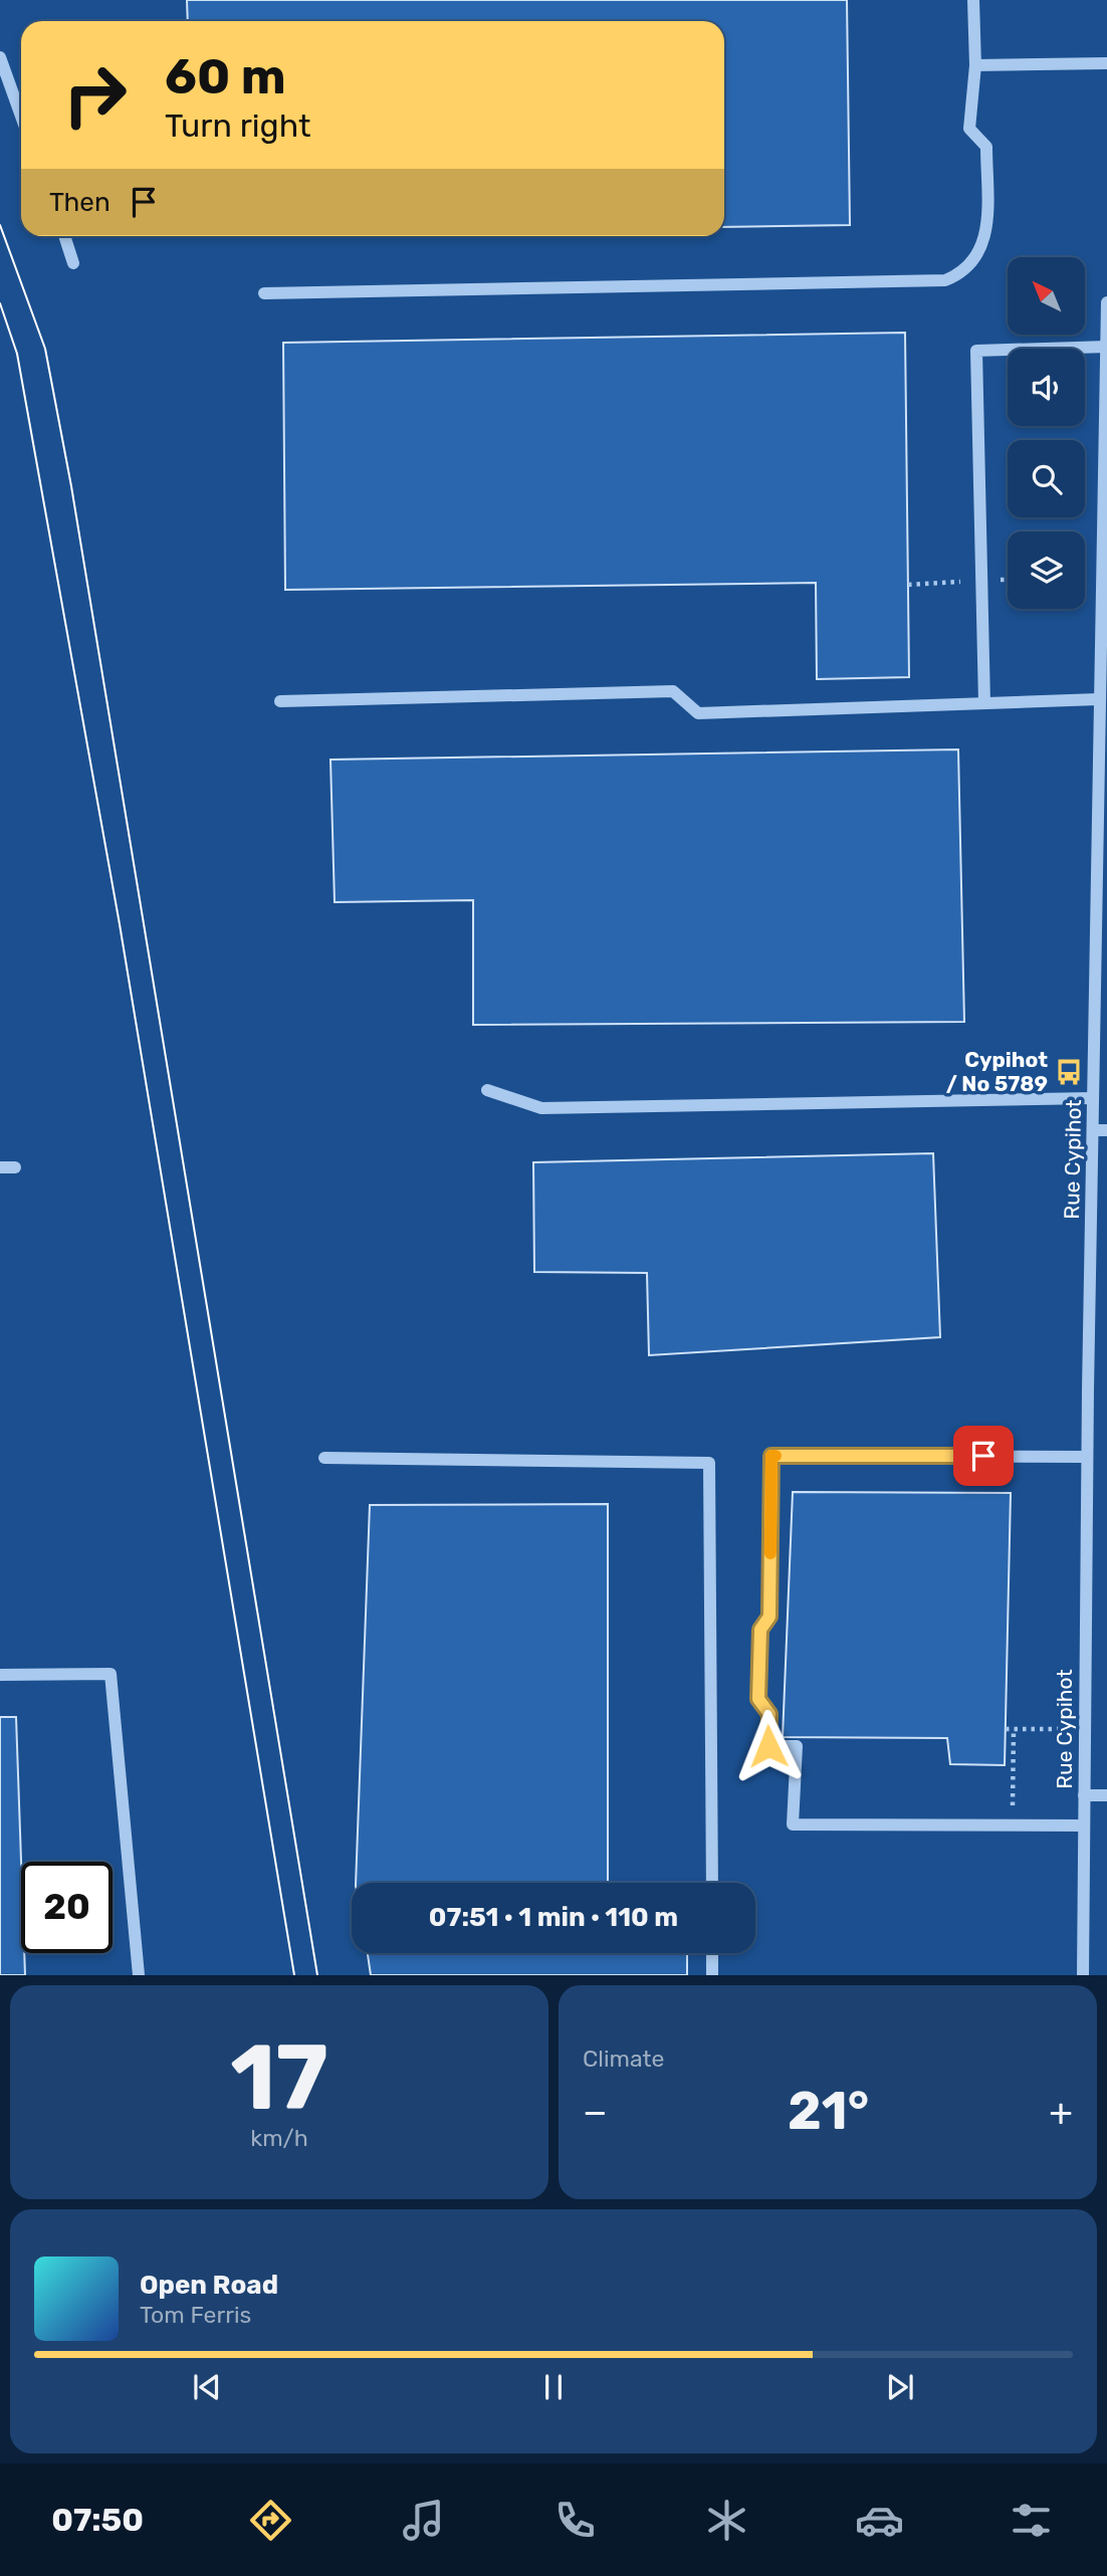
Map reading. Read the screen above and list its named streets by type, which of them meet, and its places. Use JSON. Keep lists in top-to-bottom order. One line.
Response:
{"streets":{"street":["Rue Cypihot"]},"places":{"bus stop":["Cypihot / No 5789"]},"north":"top left","page":{"turn":["60 m","Turn right"],"then":"Then","limit":"20","trip":"07:51 · 1 min · 110 m","tile":[["17","km/h"],"Climate"],"heat":["−","21°","+"],"song":["Open Road","Tom Ferris"],"tabs":"07:50"}}
